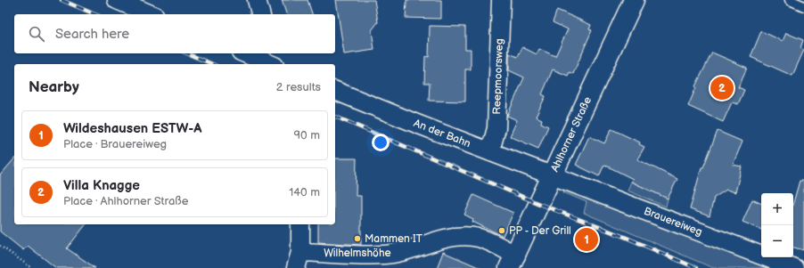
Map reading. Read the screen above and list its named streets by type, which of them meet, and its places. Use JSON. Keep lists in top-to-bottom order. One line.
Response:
{"streets":{"street":["Reepmoorsweg","An der Bahn","Ahlhorner Straße","Brauereiweg","Wilhelmshöhe"]},"crossings":[["Reepmoorsweg","An der Bahn"],["An der Bahn","Ahlhorner Straße"],["An der Bahn","Brauereiweg"],["Ahlhorner Straße","Brauereiweg"],["Ahlhorner Straße","Wilhelmshöhe"]],"places":["PP - Der Grill","Mammen IT"],"page":{"search":"Search here","heading":["Nearby","2 results"],"pins":["2","1"],"list":[{"mark":"1","name":"Wildeshausen ESTW-A","note":"Place · Brauereiweg","value":"90 m"},{"mark":"2","name":"Villa Knagge","note":"Place · Ahlhorner Straße","value":"140 m"}],"map_buttons":["+","−"]}}
